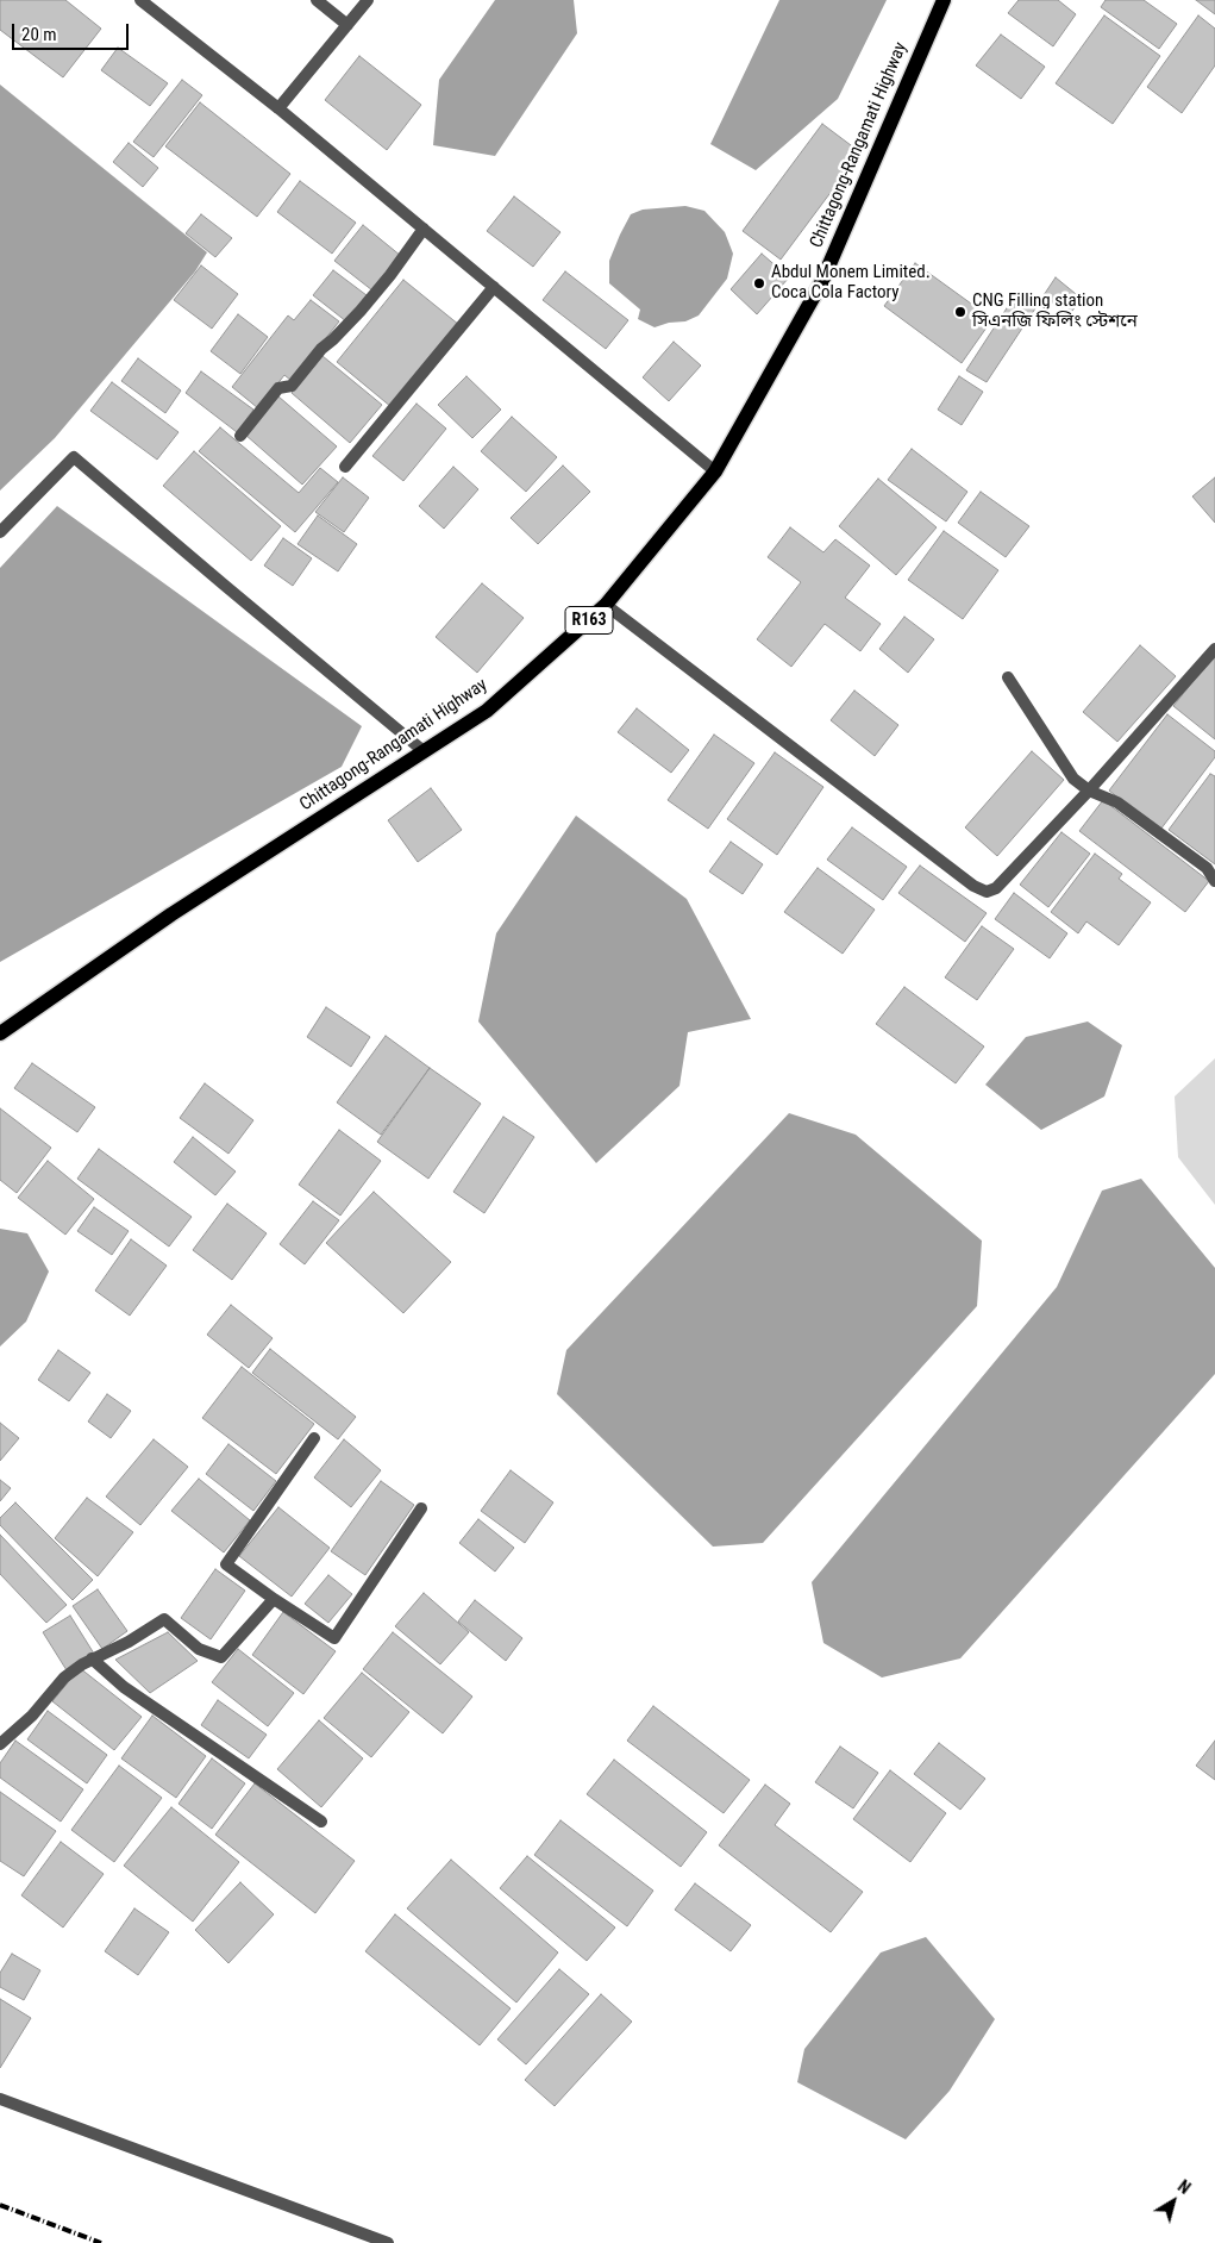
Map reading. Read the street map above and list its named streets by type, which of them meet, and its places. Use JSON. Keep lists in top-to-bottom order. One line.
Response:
{"streets":{"main road":["Chittagong-Rangamati Highway","R163"]},"places":["Abdul Monem Limited. Coca Cola Factory","CNG Filling station সিএনজি ফিলিং স্টেশনে"],"scale_bar":"20 m","north":"top right"}
